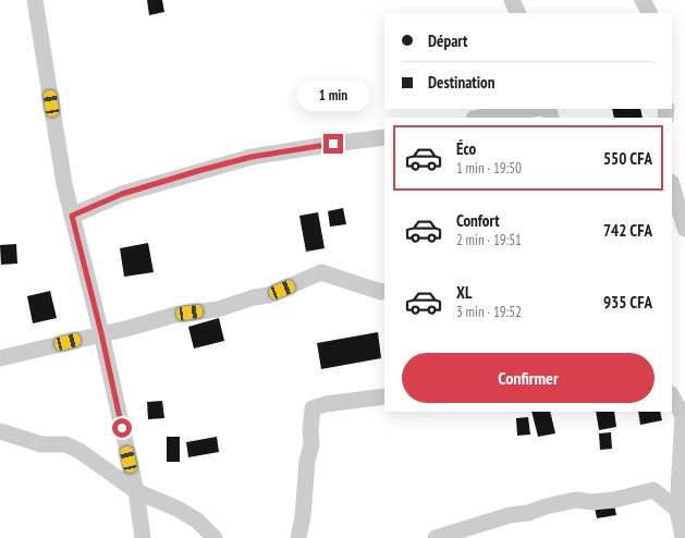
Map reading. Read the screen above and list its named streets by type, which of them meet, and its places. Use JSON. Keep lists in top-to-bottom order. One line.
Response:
{"page":{"banner":["Départ","Destination"],"bubble":"1 min","list":[{"name":"Éco","note":"1 min · 19:50","value":"550 CFA"},{"name":"Confort","note":"2 min · 19:51","value":"742 CFA"},{"name":"XL","note":"3 min · 19:52","value":"935 CFA"}],"buttons":"Confirmer"}}
